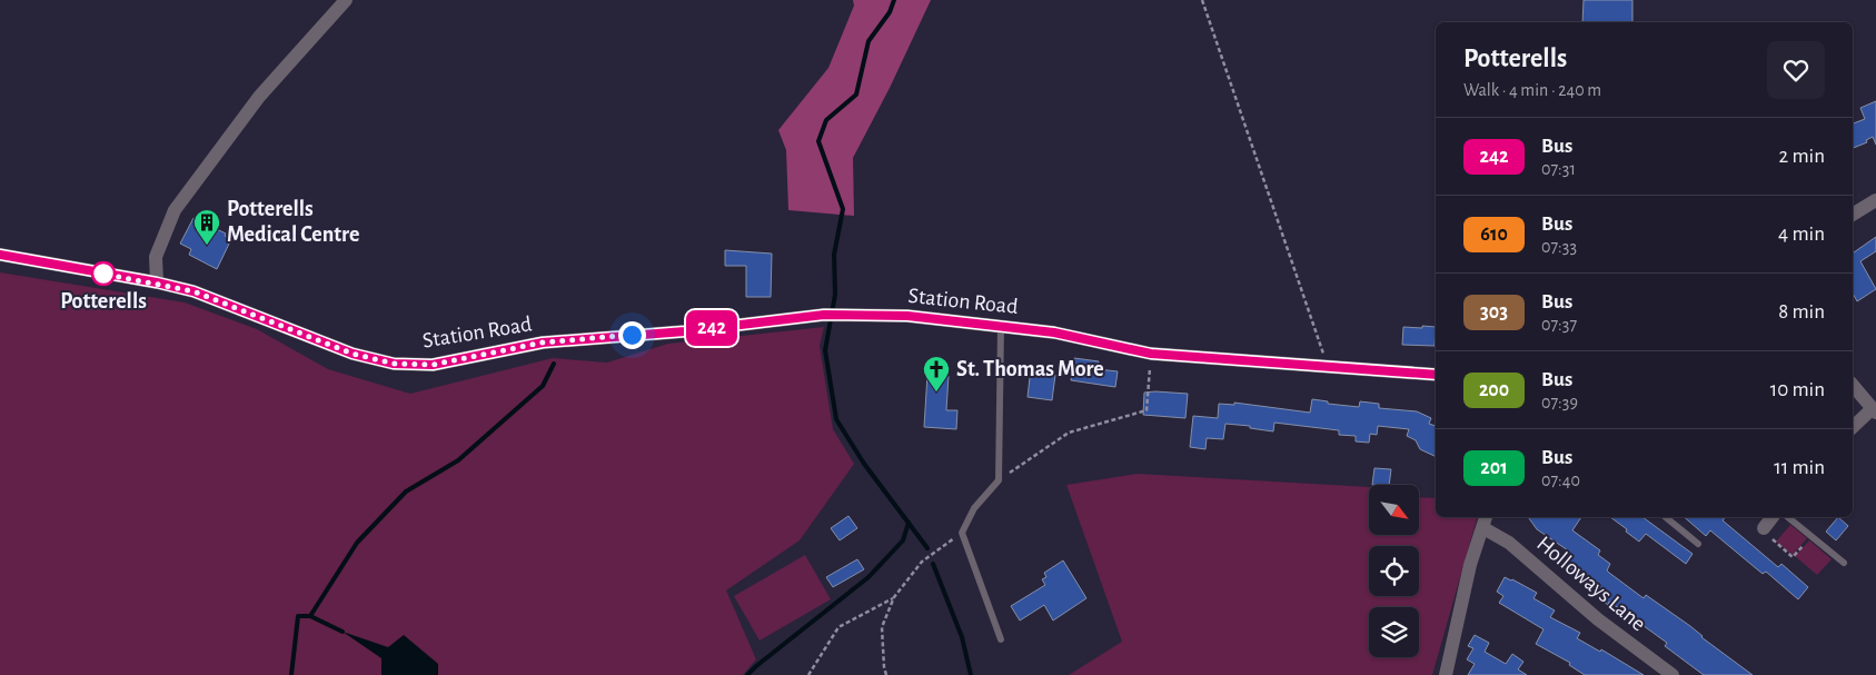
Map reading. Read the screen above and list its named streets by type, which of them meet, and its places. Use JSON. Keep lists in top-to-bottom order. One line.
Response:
{"streets":{"street":["Station Road","Holloways Lane"]},"places":{"building":["Potterells Medical Centre"],"other":["Potterells"],"church":["St. Thomas More"]},"lines":["bus line 242"],"north":"bottom right","page":{"on_map":"242","heading":["Potterells","Walk · 4 min · 240 m"],"list":[{"mark":"242","name":"Bus","note":"07:31","value":"2 min"},{"mark":"610","name":"Bus","note":"07:33","value":"4 min"},{"mark":"303","name":"Bus","note":"07:37","value":"8 min"},{"mark":"200","name":"Bus","note":"07:39","value":"10 min"},{"mark":"201","name":"Bus","note":"07:40","value":"11 min"}]}}
